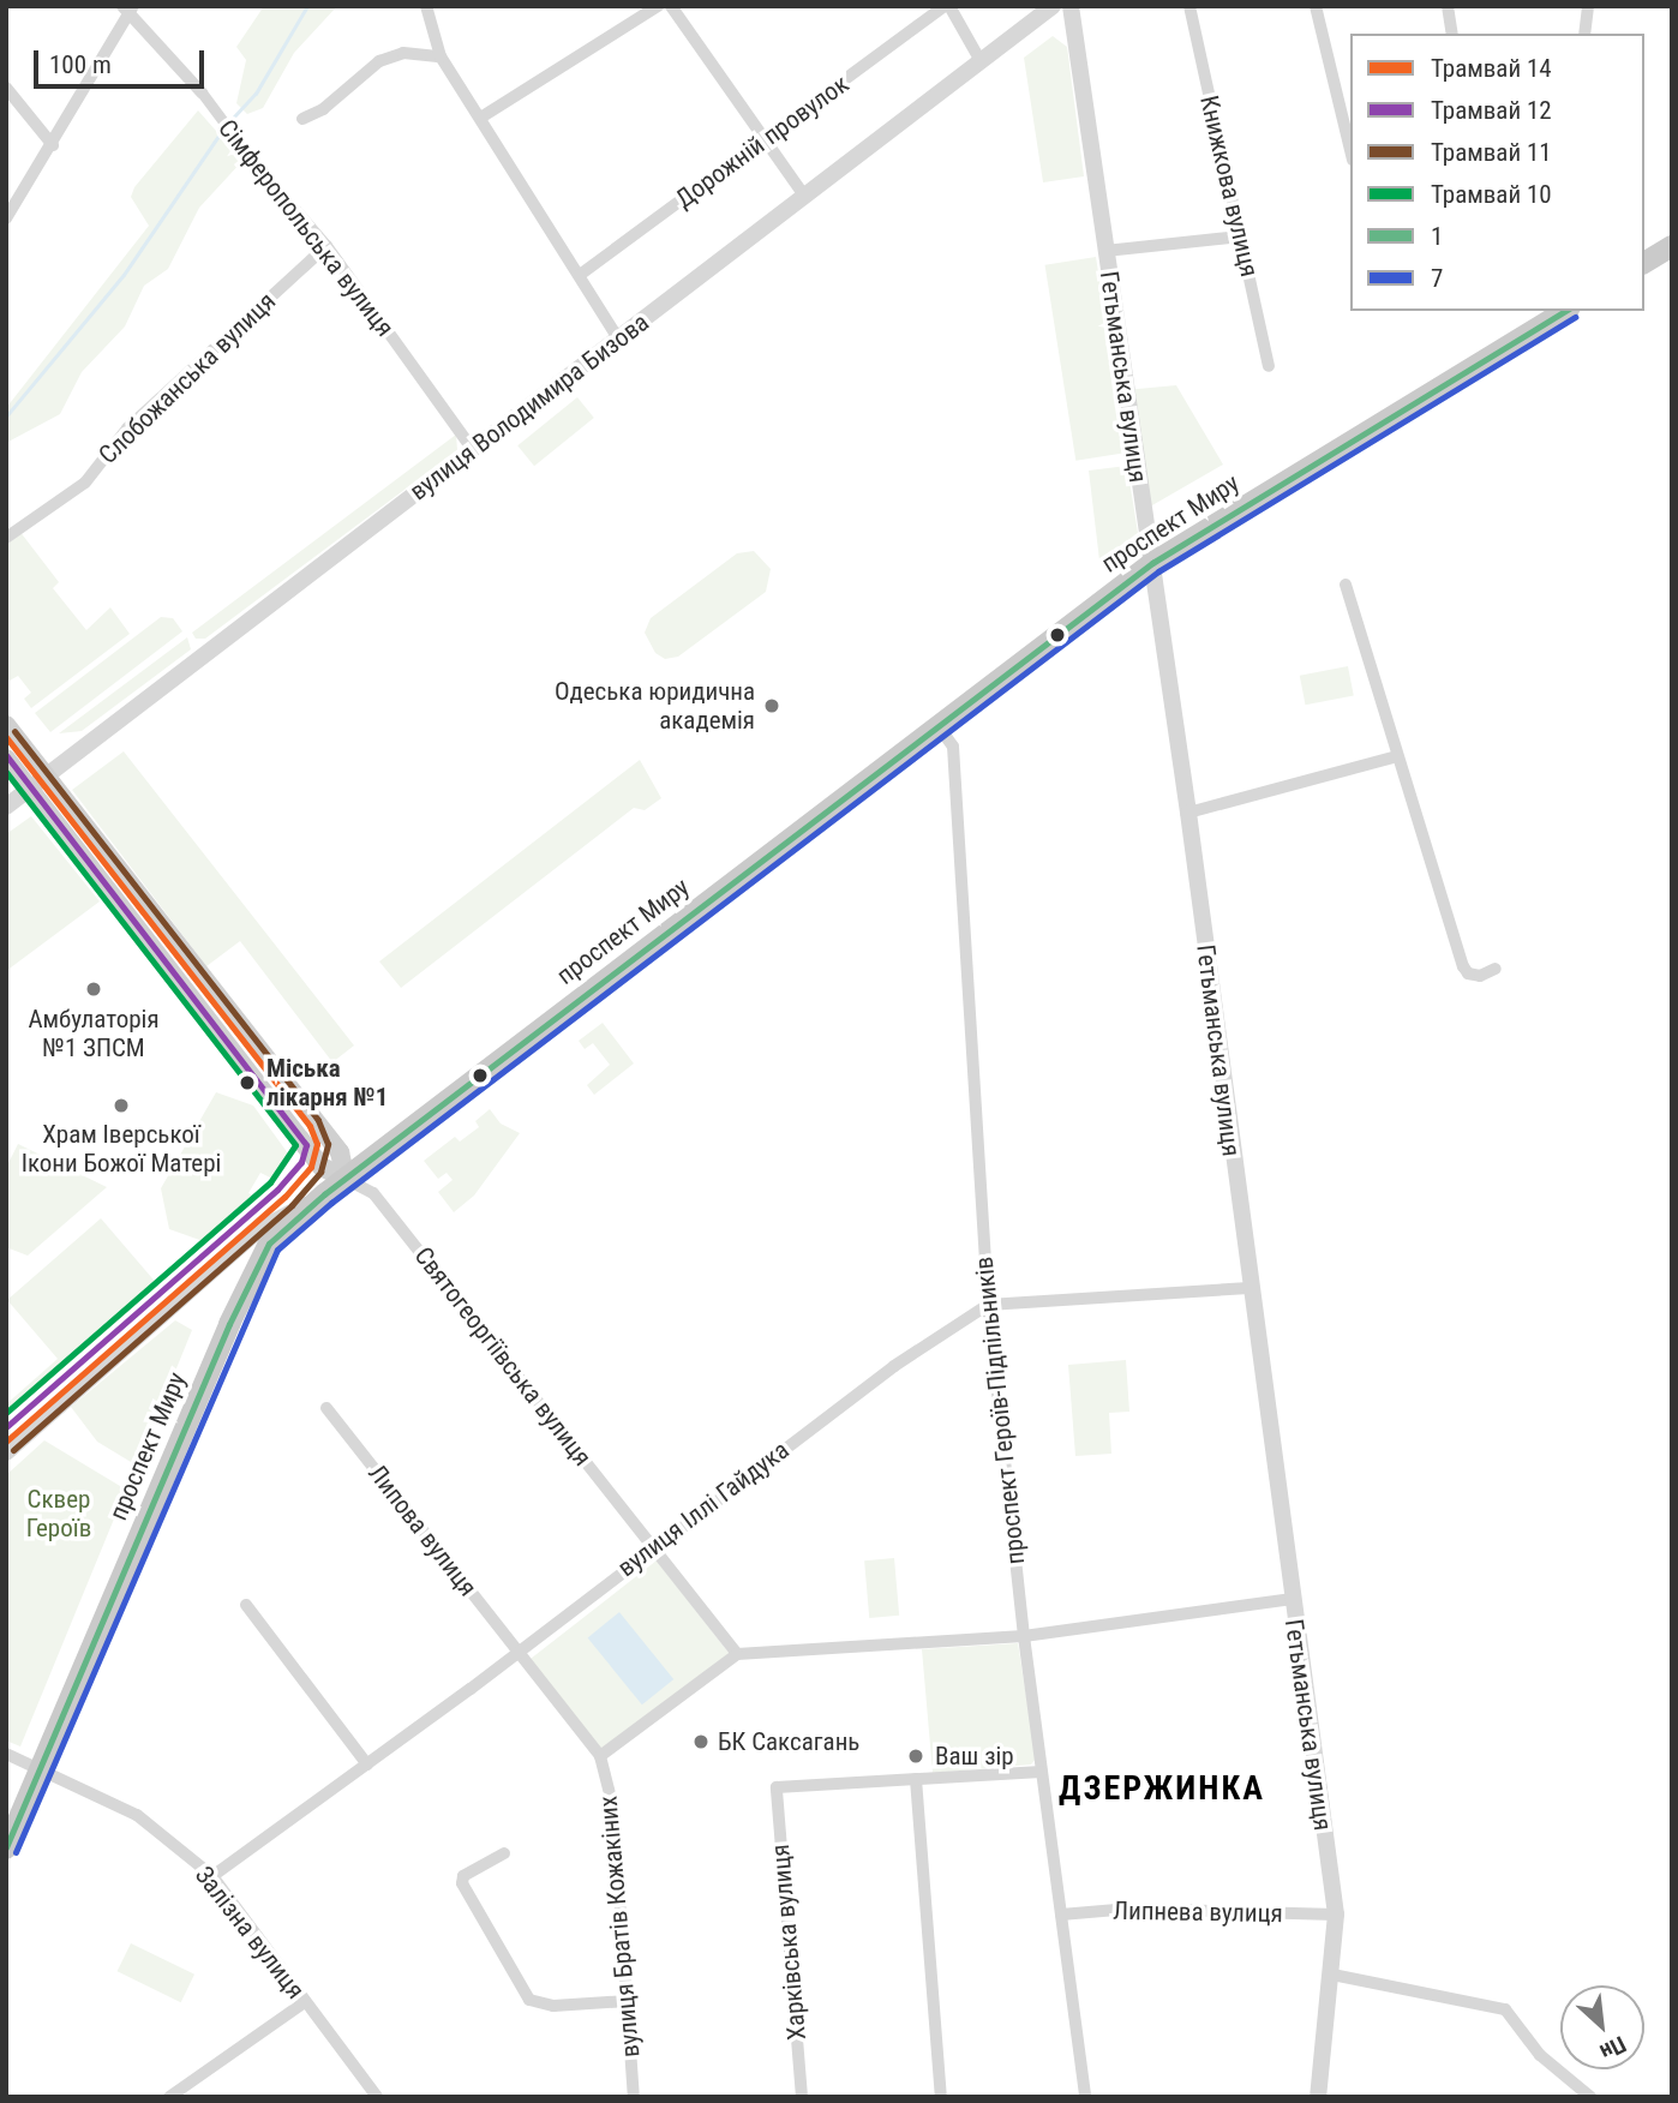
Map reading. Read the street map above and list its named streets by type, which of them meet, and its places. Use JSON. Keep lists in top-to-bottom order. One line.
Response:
{"streets":{"main road":["проспект Миру","Святогеоргіївська вулиця"],"street":["Дорожній провулок","Книжкова вулиця","Сімферопольська вулиця","Гетьманська вулиця","Слобожанська вулиця","вулиця Володимира Бизова","проспект Героїв-Підпільників","вулиця Іллі Гайдука","Липова вулиця","Липнева вулиця","вулиця Братів Кожакіних","Залізна вулиця","Харківська вулиця"]},"crossings":[["Сімферопольська вулиця","Слобожанська вулиця"],["Сімферопольська вулиця","вулиця Володимира Бизова"],["Гетьманська вулиця","проспект Миру"],["Гетьманська вулиця","Липнева вулиця"],["вулиця Володимира Бизова","Святогеоргіївська вулиця"],["проспект Миру","Святогеоргіївська вулиця"],["проспект Миру","проспект Героїв-Підпільників"],["проспект Миру","Залізна вулиця"],["Святогеоргіївська вулиця","вулиця Іллі Гайдука"],["проспект Героїв-Підпільників","вулиця Іллі Гайдука"],["проспект Героїв-Підпільників","Липнева вулиця"],["вулиця Іллі Гайдука","Липова вулиця"],["вулиця Іллі Гайдука","Залізна вулиця"],["Липова вулиця","вулиця Братів Кожакіних"]],"districts":["ДЗЕРЖИНКА"],"parks":["Сквер Героїв"],"places":["Одеська юридична академія","Амбулаторія №1 ЗПСМ","Міська лікарня №1","Храм Іверської Ікони Божої Матері","БК Саксагань","Ваш зір"],"lines":["transit line 1","transit line 7","tram line 11","tram line 14","tram line 12","tram line 10"],"legend":["Трамвай 14","Трамвай 12","Трамвай 11","Трамвай 10","1","7"],"scale_bar":"100 m","north":"bottom right"}
